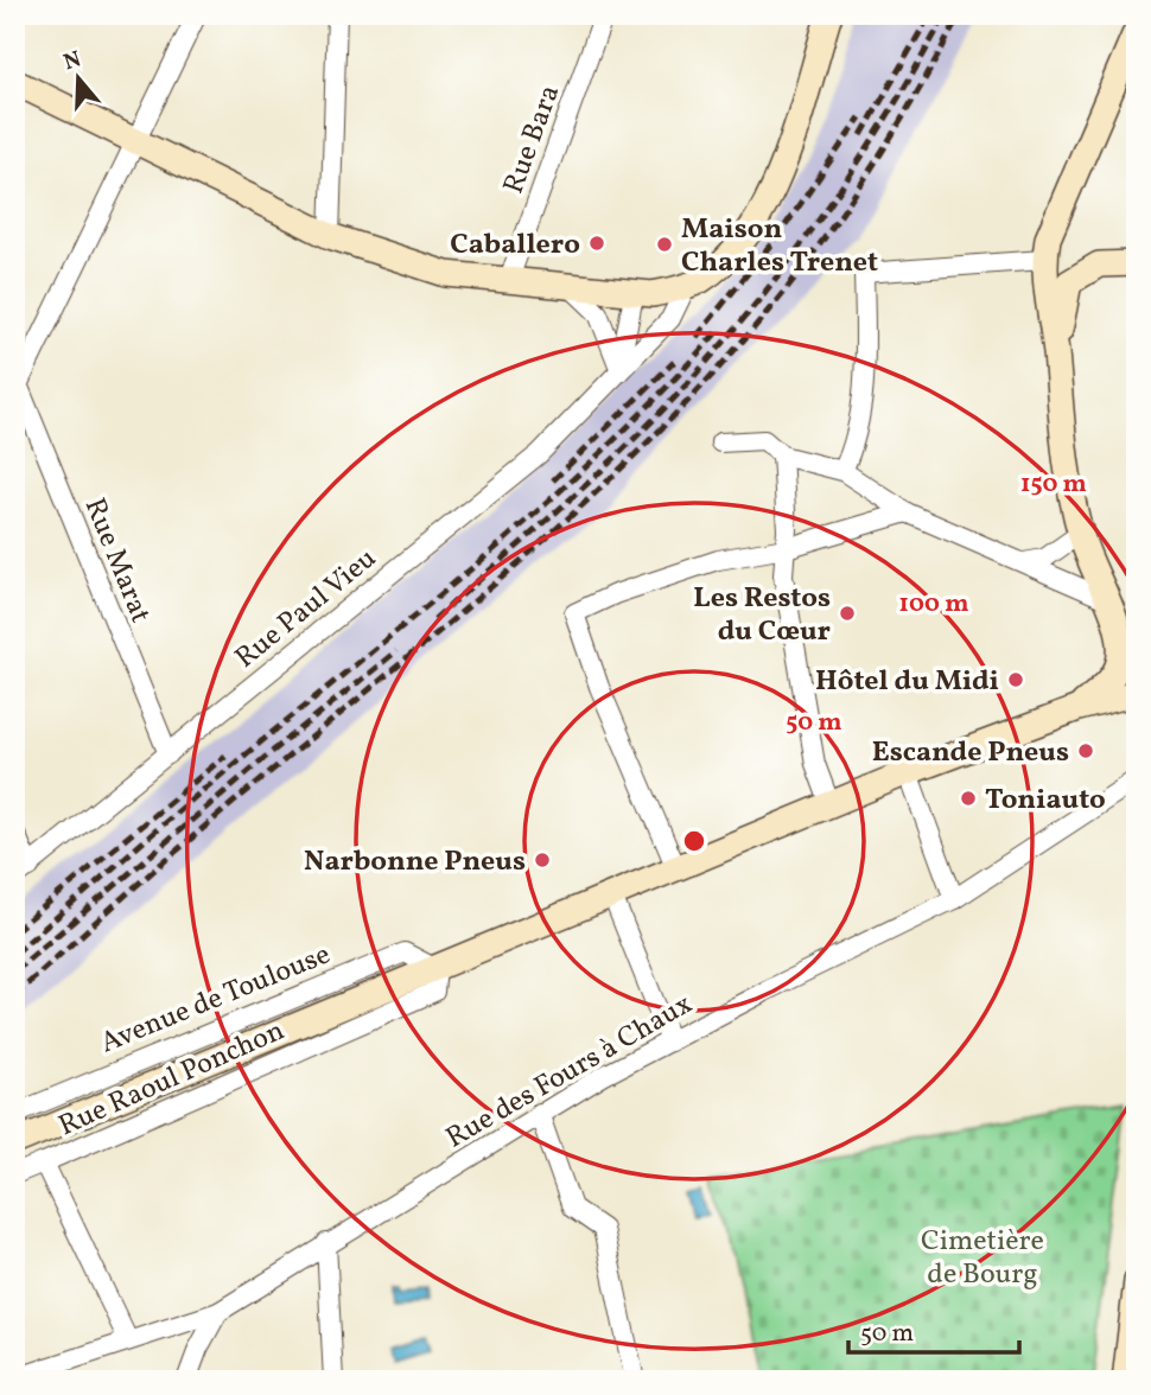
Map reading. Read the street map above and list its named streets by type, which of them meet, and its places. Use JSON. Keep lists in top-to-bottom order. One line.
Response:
{"streets":{"main road":["Avenue de Toulouse"],"street":["Rue Bara","Rue Marat","Rue Paul Vieu","Rue des Fours à Chaux","Rue Raoul Ponchon"]},"crossings":[["Rue Marat","Rue Paul Vieu"],["Avenue de Toulouse","Rue Raoul Ponchon"],["Rue des Fours à Chaux","Rue Raoul Ponchon"]],"parks":["Cimetière de Bourg"],"places":["Caballero","Maison Charles Trenet","Les Restos du Cœur","Hôtel du Midi","Escande Pneus","Toniauto","Narbonne Pneus"],"scale_bar":"50 m","north":"top","rings":["150 m","100 m","50 m"]}
